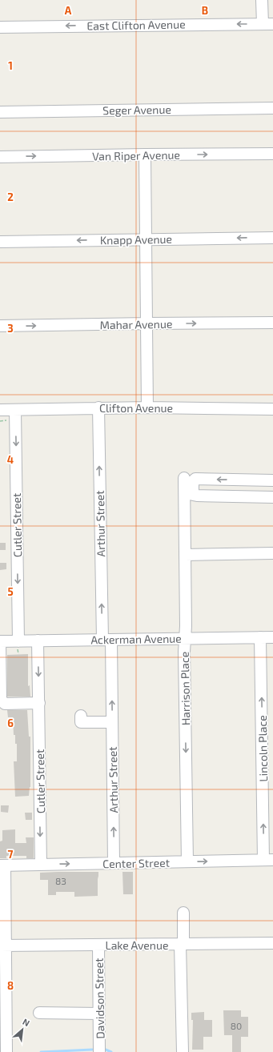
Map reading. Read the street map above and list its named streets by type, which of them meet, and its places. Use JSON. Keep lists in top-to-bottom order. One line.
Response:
{"streets":{"street":["East Clifton Avenue","Seger Avenue","Van Riper Avenue","Knapp Avenue","Mahar Avenue","Clifton Avenue","Arthur Street","Cutler Street","Ackerman Avenue","Harrison Place","Lincoln Place","Center Street","Lake Avenue","Davidson Street"]},"crossings":[["Clifton Avenue","Arthur Street"],["Clifton Avenue","Cutler Street"],["Arthur Street","Ackerman Avenue"],["Arthur Street","Center Street"],["Cutler Street","Ackerman Avenue"],["Cutler Street","Center Street"],["Ackerman Avenue","Harrison Place"],["Ackerman Avenue","Lincoln Place"],["Harrison Place","Center Street"],["Lincoln Place","Center Street"],["Lake Avenue","Davidson Street"]],"one_way":["East Clifton Avenue","Van Riper Avenue","Knapp Avenue","Mahar Avenue","Arthur Street","Cutler Street","Harrison Place","Lincoln Place","Center Street"],"house_numbers":["83","80"],"north":"top right","grid":{"columns":["A","B"],"rows":["1","2","3","4","5","6","7","8"]}}
